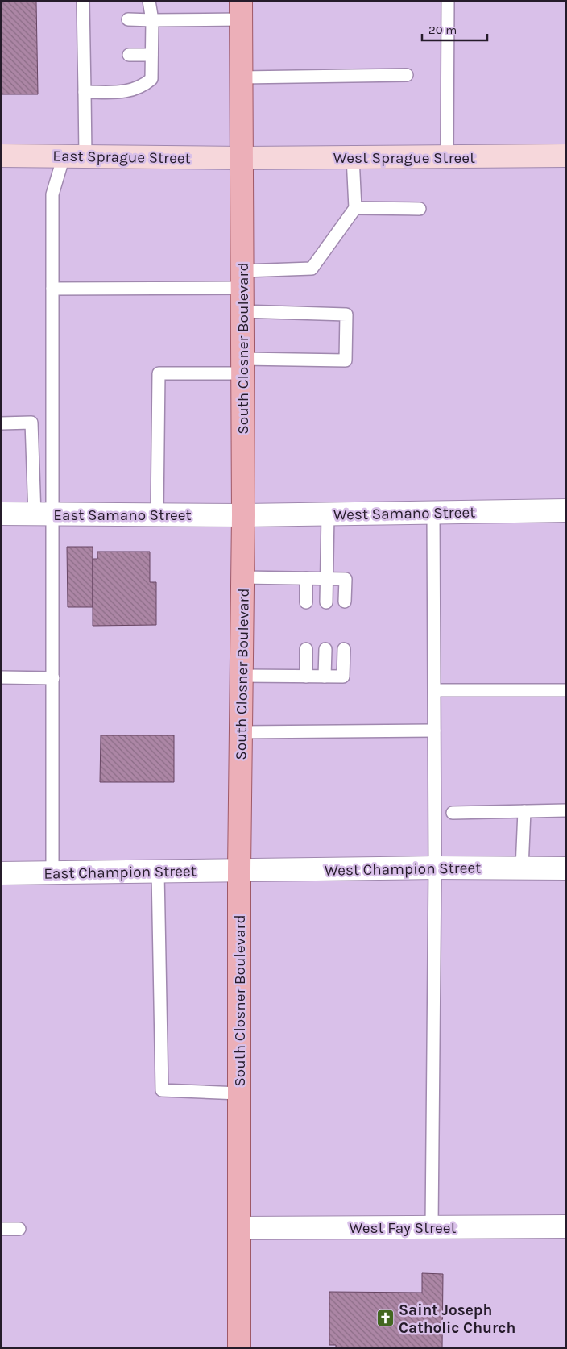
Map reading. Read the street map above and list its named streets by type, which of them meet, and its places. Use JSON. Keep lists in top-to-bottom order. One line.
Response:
{"streets":{"main road":["South Closner Boulevard"],"street":["East Sprague Street","West Sprague Street","West Samano Street","East Samano Street","West Champion Street","East Champion Street","West Fay Street"]},"crossings":[["East Sprague Street","West Sprague Street"],["East Sprague Street","South Closner Boulevard"],["West Sprague Street","South Closner Boulevard"],["South Closner Boulevard","West Samano Street"],["South Closner Boulevard","East Samano Street"],["South Closner Boulevard","West Champion Street"],["South Closner Boulevard","East Champion Street"],["South Closner Boulevard","West Fay Street"],["West Samano Street","East Samano Street"],["West Champion Street","East Champion Street"]],"places":{"church":["Saint Joseph Catholic Church"]},"scale_bar":"20 m"}
